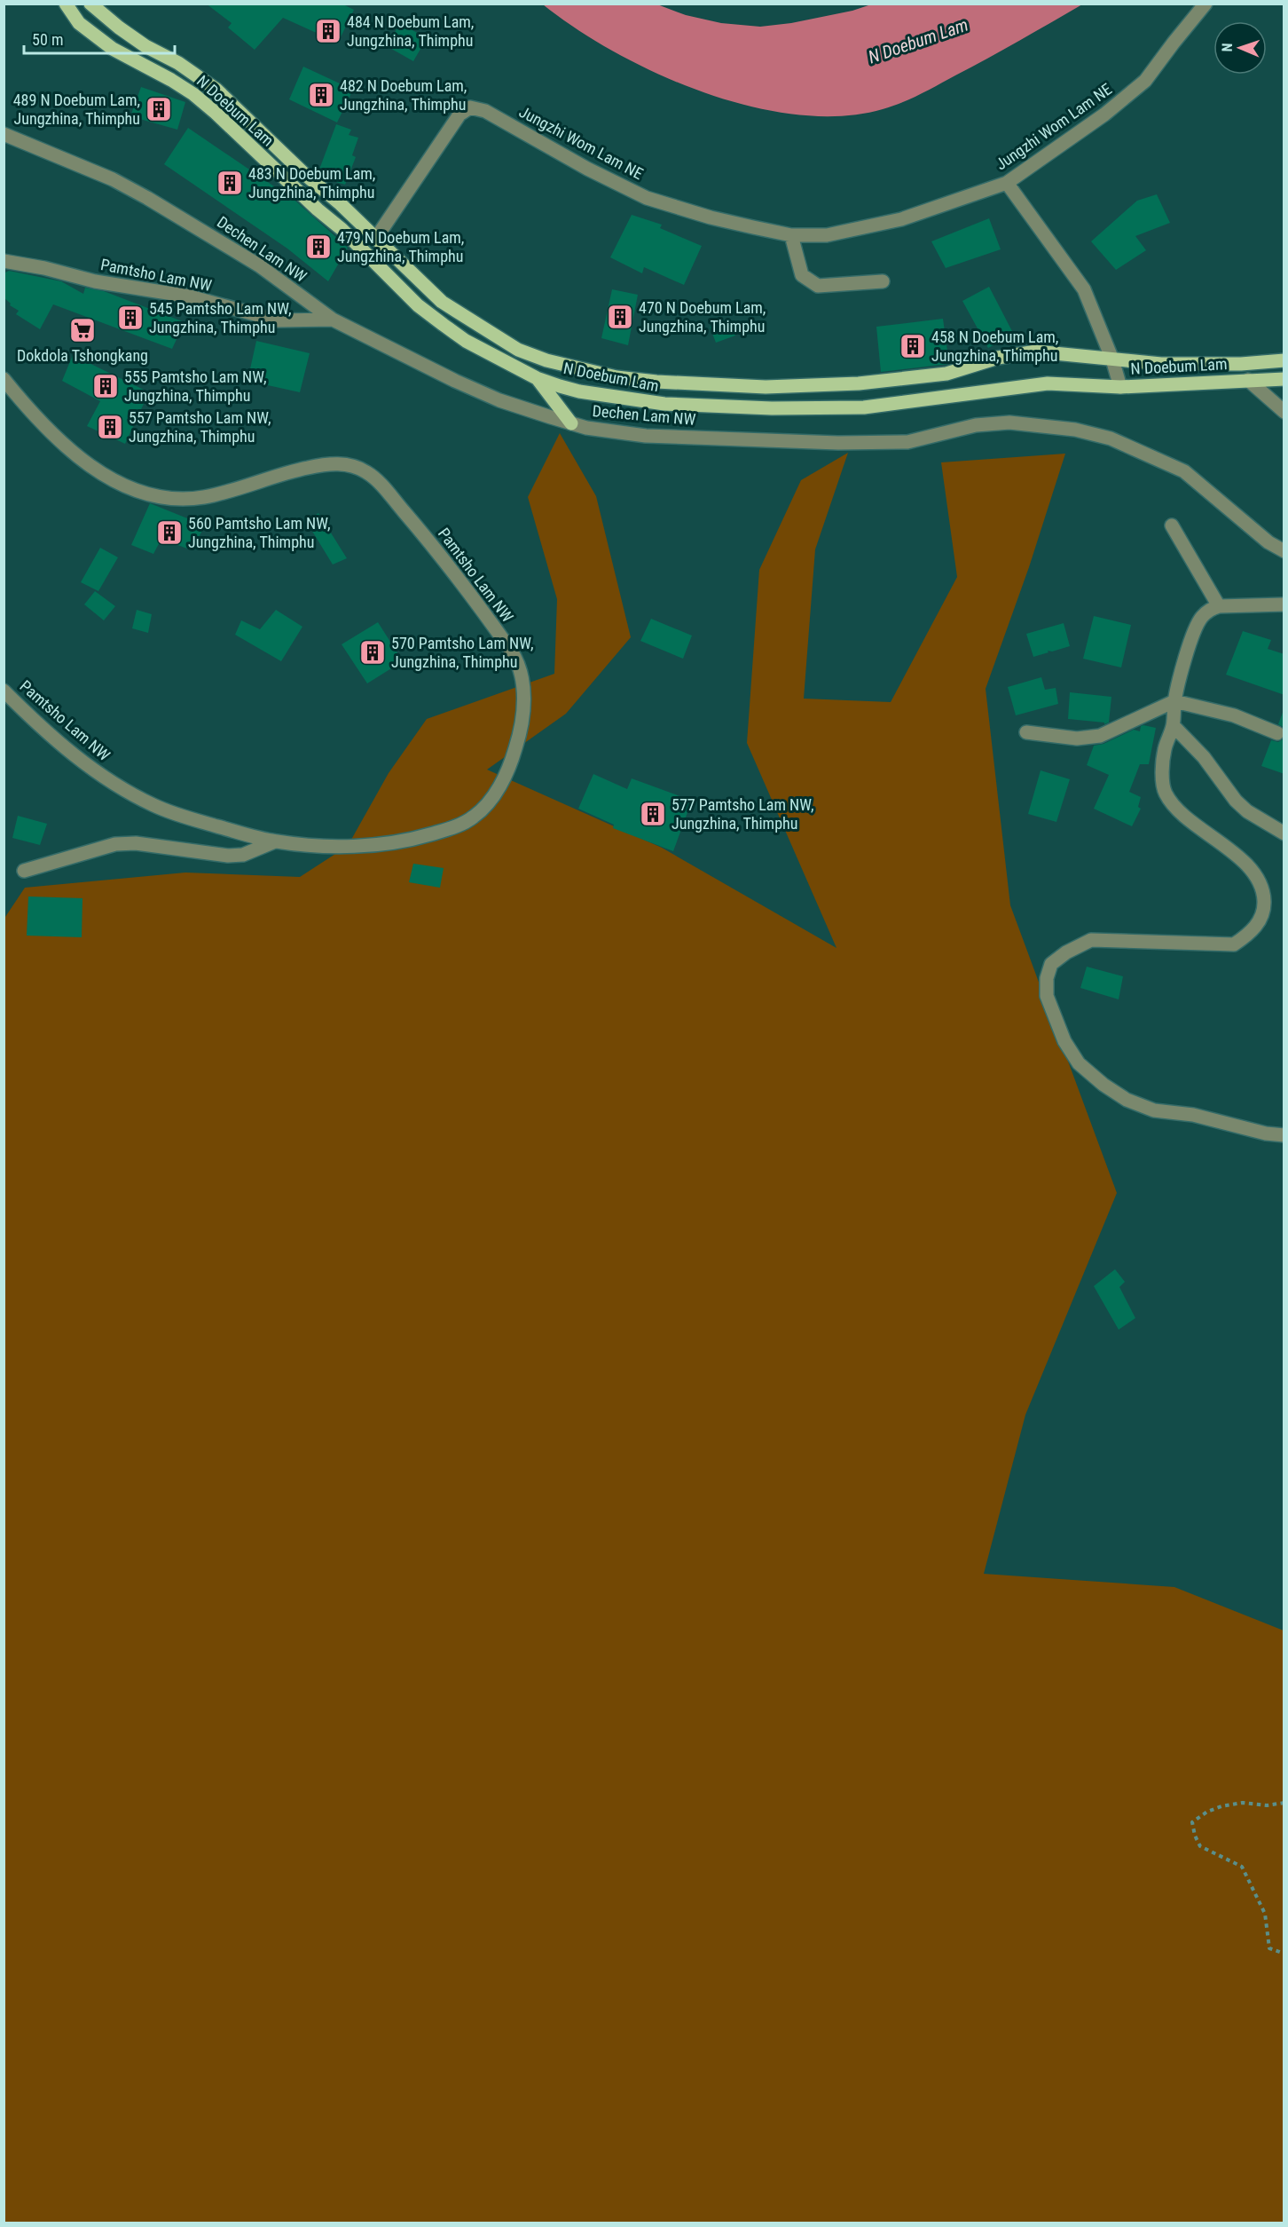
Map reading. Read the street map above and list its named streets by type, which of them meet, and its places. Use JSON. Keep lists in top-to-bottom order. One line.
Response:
{"streets":{"main road":["N Doebum Lam"],"street":["Jungzhi Wom Lam NE","Dechen Lam NW","Pamtsho Lam NW"]},"crossings":[["N Doebum Lam","Jungzhi Wom Lam NE"],["Dechen Lam NW","Pamtsho Lam NW"]],"water":["N Doebum Lam"],"places":{"building":["484 N Doebum Lam, Jungzhina, Thimphu","482 N Doebum Lam, Jungzhina, Thimphu","489 N Doebum Lam, Jungzhina, Thimphu","483 N Doebum Lam, Jungzhina, Thimphu","479 N Doebum Lam, Jungzhina, Thimphu","470 N Doebum Lam, Jungzhina, Thimphu","545 Pamtsho Lam NW, Jungzhina, Thimphu","458 N Doebum Lam, Jungzhina, Thimphu","555 Pamtsho Lam NW, Jungzhina, Thimphu","557 Pamtsho Lam NW, Jungzhina, Thimphu","560 Pamtsho Lam NW, Jungzhina, Thimphu","570 Pamtsho Lam NW, Jungzhina, Thimphu","577 Pamtsho Lam NW, Jungzhina, Thimphu"],"supermarket":["Dokdola Tshongkang"]},"scale_bar":"50 m","north":"left"}
